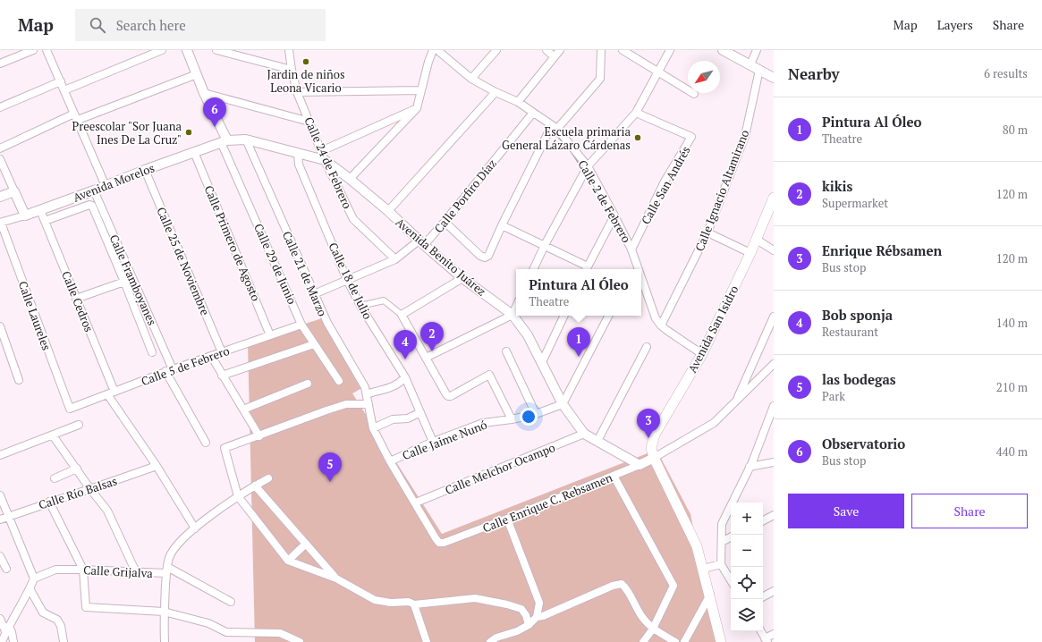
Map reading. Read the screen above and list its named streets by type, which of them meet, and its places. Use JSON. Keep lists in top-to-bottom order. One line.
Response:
{"streets":{"main road":["Avenida San Isidro"],"street":["Calle 24 de Febrero","Avenida Morelos","Calle San Andrés","Calle Ignacio Altamirano","Calle Porfiro Díaz","Calle 2 de Febrero","Calle Primero de Agosto","Avenida Benito Juárez","Calle 25 de Noviembre","Calle 29 de Junio","Calle 21 de Marzo","Calle Framboyanes","Calle 18 de Julio","Calle Cedros","Calle Laureles","Calle 5 de Febrero","Calle Jaime Nunó","Calle Melchor Ocampo","Calle Río Balsas","Calle Enrique C. Rebsamen","Calle Grijalva"]},"crossings":[["Calle 24 de Febrero","Calle Porfiro Díaz"],["Calle 24 de Febrero","Avenida Benito Juárez"],["Avenida Morelos","Calle Primero de Agosto"],["Avenida Morelos","Avenida Benito Juárez"],["Avenida Morelos","Calle 25 de Noviembre"],["Avenida Morelos","Calle 29 de Junio"],["Avenida Morelos","Calle Framboyanes"],["Avenida Morelos","Calle Cedros"],["Avenida Morelos","Calle Laureles"],["Calle San Andrés","Calle 2 de Febrero"],["Calle Ignacio Altamirano","Calle 2 de Febrero"],["Calle Porfiro Díaz","Calle 2 de Febrero"],["Calle Porfiro Díaz","Avenida Benito Juárez"],["Calle Porfiro Díaz","Calle 21 de Marzo"],["Calle Porfiro Díaz","Calle 18 de Julio"],["Calle 2 de Febrero","Avenida San Isidro"],["Calle Primero de Agosto","Calle 5 de Febrero"],["Avenida Benito Juárez","Calle 29 de Junio"],["Avenida Benito Juárez","Calle 21 de Marzo"],["Avenida Benito Juárez","Calle 18 de Julio"],["Avenida Benito Juárez","Calle Jaime Nunó"],["Avenida Benito Juárez","Calle Melchor Ocampo"],["Avenida Benito Juárez","Calle Enrique C. Rebsamen"],["Calle 25 de Noviembre","Calle 5 de Febrero"],["Calle 29 de Junio","Calle 5 de Febrero"],["Calle 21 de Marzo","Calle Jaime Nunó"],["Calle 21 de Marzo","Calle Melchor Ocampo"],["Calle 21 de Marzo","Calle Enrique C. Rebsamen"],["Calle Framboyanes","Calle 5 de Febrero"],["Calle 18 de Julio","Calle Jaime Nunó"],["Calle Cedros","Calle 5 de Febrero"],["Calle Cedros","Calle Río Balsas"],["Calle Cedros","Calle Grijalva"],["Calle Laureles","Calle 5 de Febrero"],["Avenida San Isidro","Calle Enrique C. Rebsamen"]],"places":["Jardin de niños Leona Vicario","Preescolar \"Sor Juana Ines De La Cruz\"","Escuela primaria General Lázaro Cárdenas"],"north":"bottom left","page":{"header":"Map","search":"Search here","nav":["Map","Layers","Share"],"heading":["Nearby","6 results"],"list":[{"mark":"1","name":"Pintura Al Óleo","note":"Theatre","value":"80 m"},{"mark":"2","name":"kikis","note":"Supermarket","value":"120 m"},{"mark":"3","name":"Enrique Rébsamen","note":"Bus stop","value":"120 m"},{"mark":"4","name":"Bob sponja","note":"Restaurant","value":"140 m"},{"mark":"5","name":"las bodegas","note":"Park","value":"210 m"},{"mark":"6","name":"Observatorio","note":"Bus stop","value":"440 m"}],"pins":["6","2","1","4","3","5"],"popup":["Pintura Al Óleo","Theatre"],"buttons":["Save","Share"],"map_buttons":["+","−"]}}
